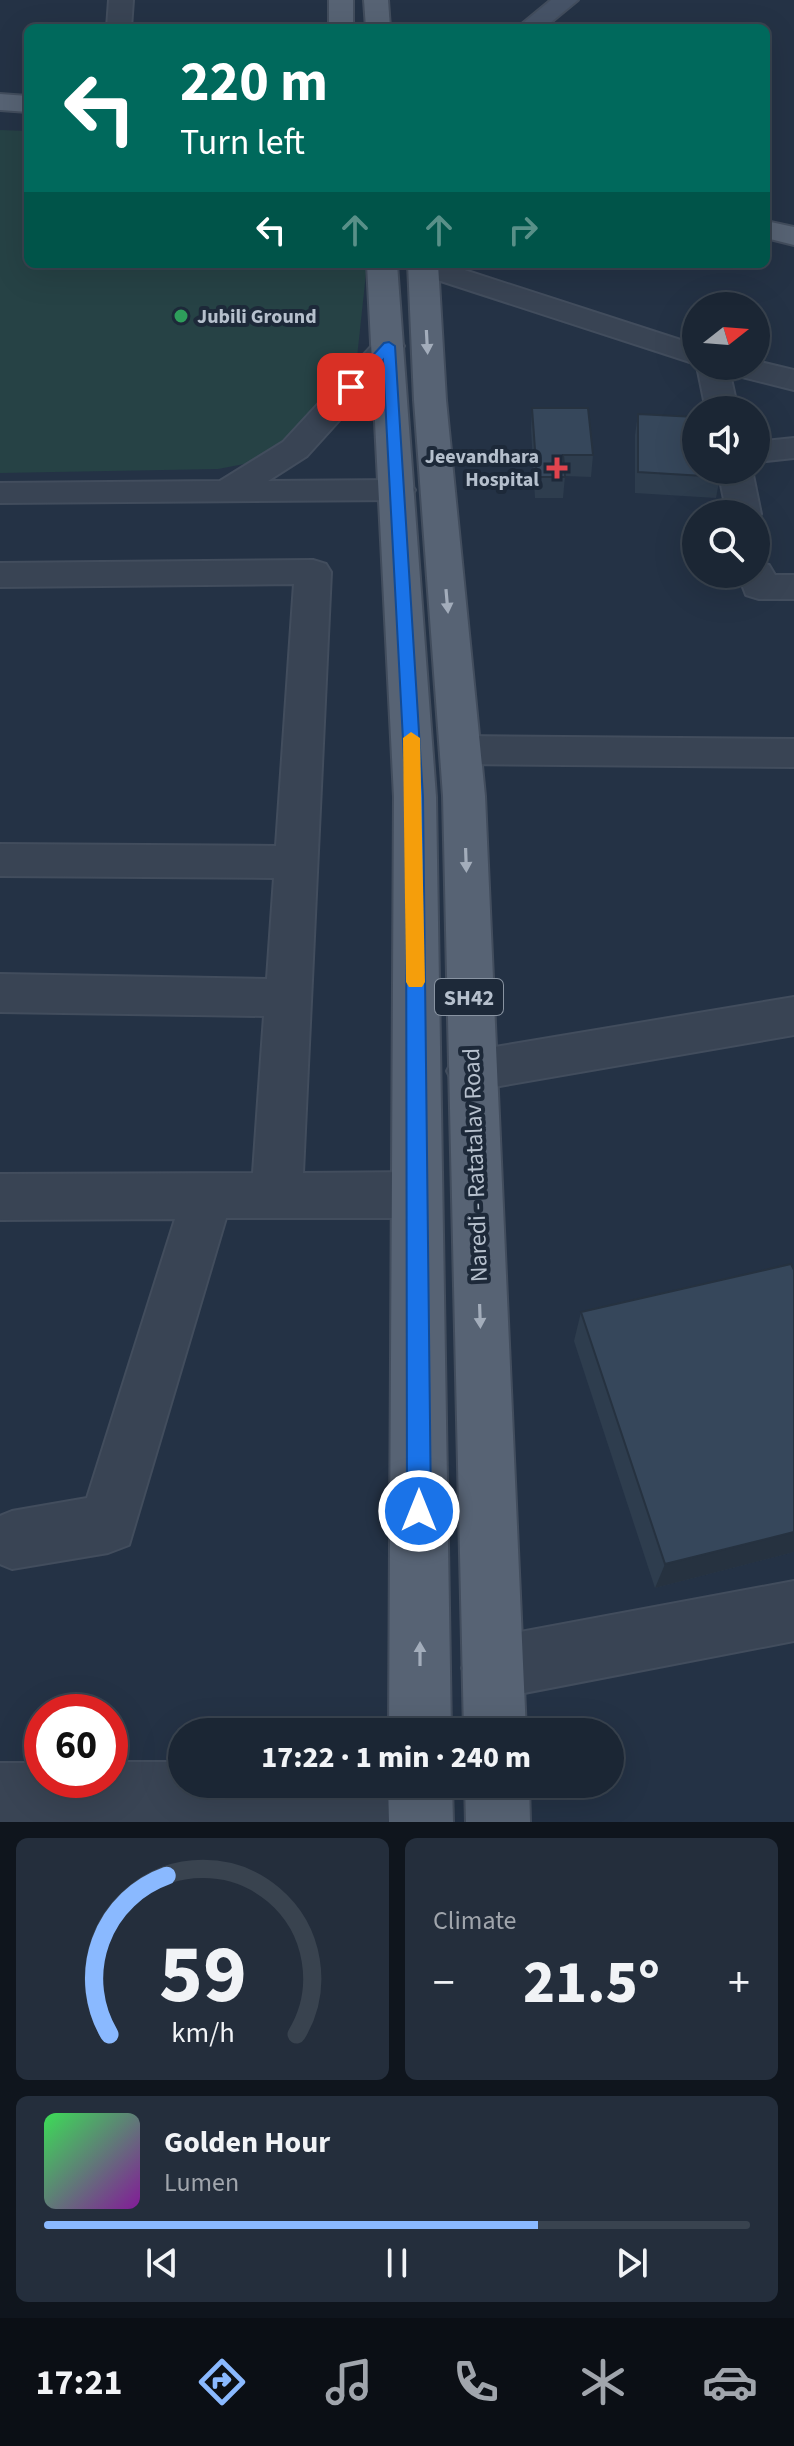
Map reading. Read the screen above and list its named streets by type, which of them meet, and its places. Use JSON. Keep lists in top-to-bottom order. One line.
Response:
{"streets":{"main road":["SH42","Naredi - Ratatalav Road"]},"places":{"other":["Jubili Ground"],"health":["Jeevandhara Hospital"]},"north":"right","page":{"turn":["220 m","Turn left"],"limit":"60","trip":"17:22 · 1 min · 240 m","tile":"Climate","heat":["−","21.5°","+"],"song":["Golden Hour","Lumen"],"tabs":"17:21","gauge":["59","km/h"]}}
